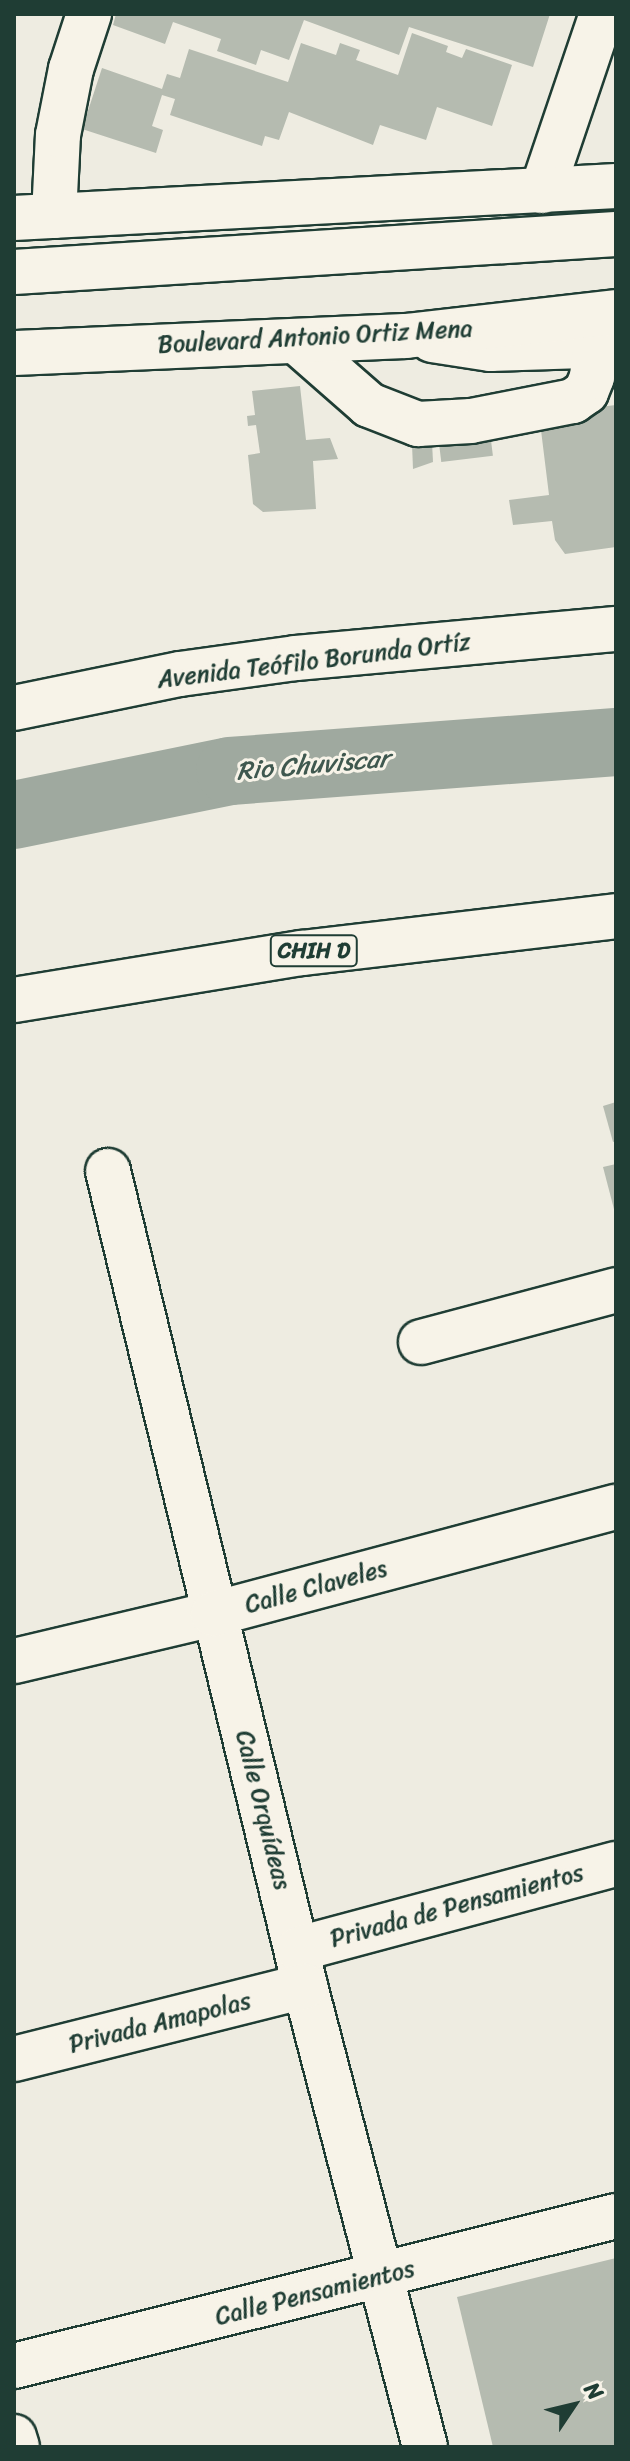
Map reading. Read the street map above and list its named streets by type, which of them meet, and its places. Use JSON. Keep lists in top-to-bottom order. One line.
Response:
{"streets":{"street":["Boulevard Antonio Ortiz Mena","Avenida Teófilo Borunda Ortíz","CHIH D","Calle Claveles","Calle Orquídeas","Privada de Pensamientos","Privada Amapolas","Calle Pensamientos"]},"crossings":[["Calle Claveles","Calle Orquídeas"],["Calle Orquídeas","Privada de Pensamientos"],["Calle Orquídeas","Privada Amapolas"],["Calle Orquídeas","Calle Pensamientos"],["Privada de Pensamientos","Privada Amapolas"]],"water":["Rio Chuviscar"],"north":"top right"}
